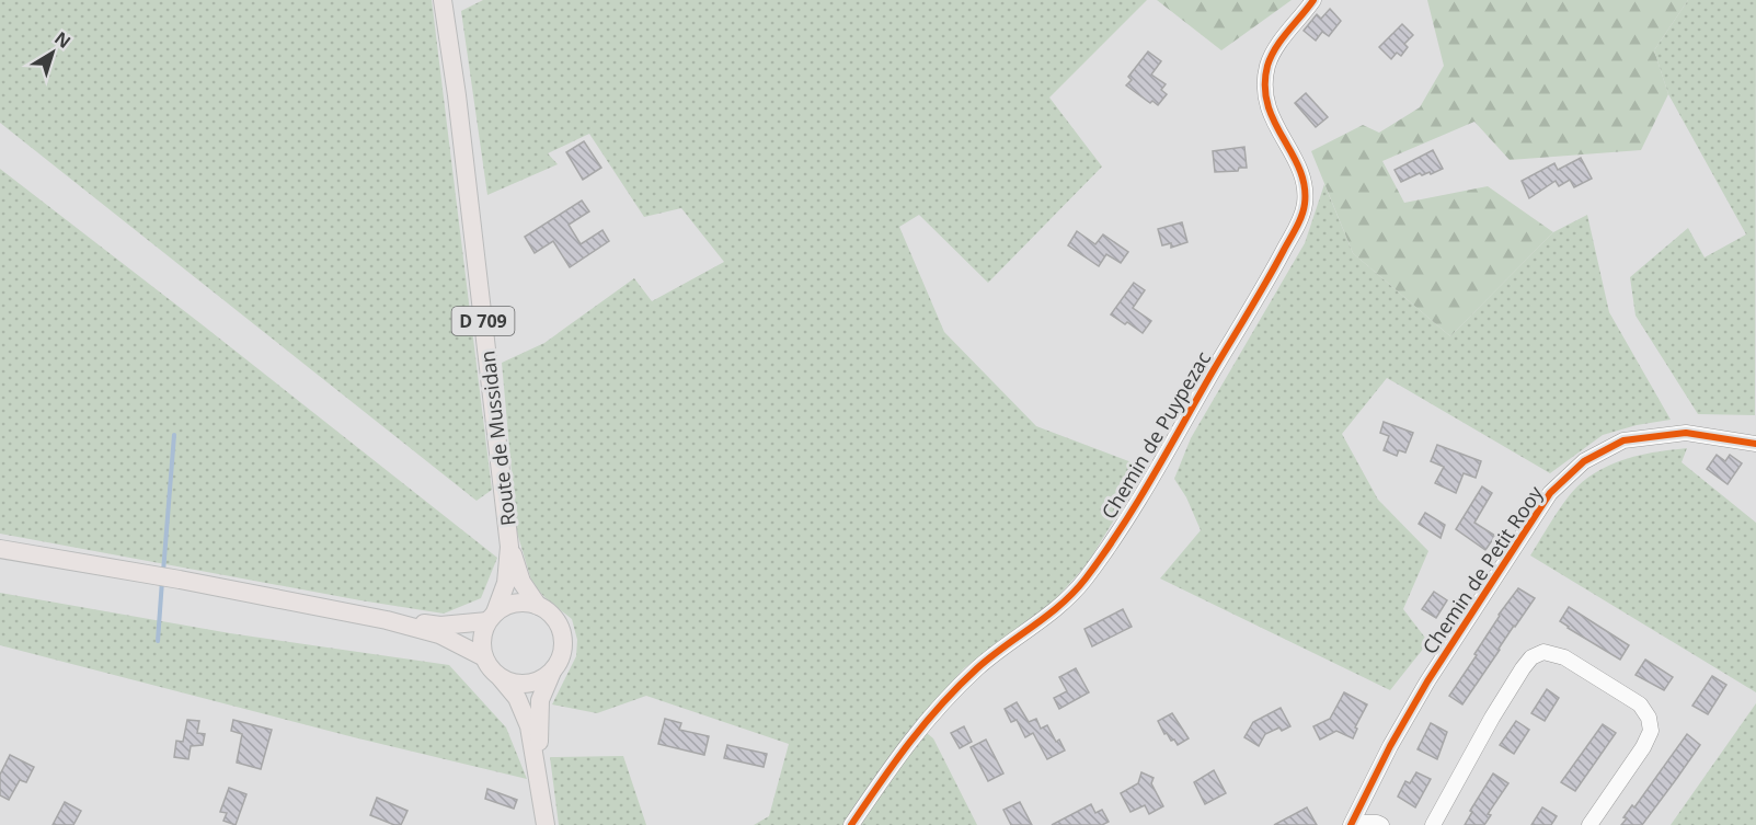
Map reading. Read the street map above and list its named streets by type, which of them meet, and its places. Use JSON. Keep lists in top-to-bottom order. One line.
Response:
{"streets":{"main road":["D 709","Route de Mussidan"],"street":["Chemin de Puypezac","Chemin de Petit Rooy"]},"north":"top right"}
